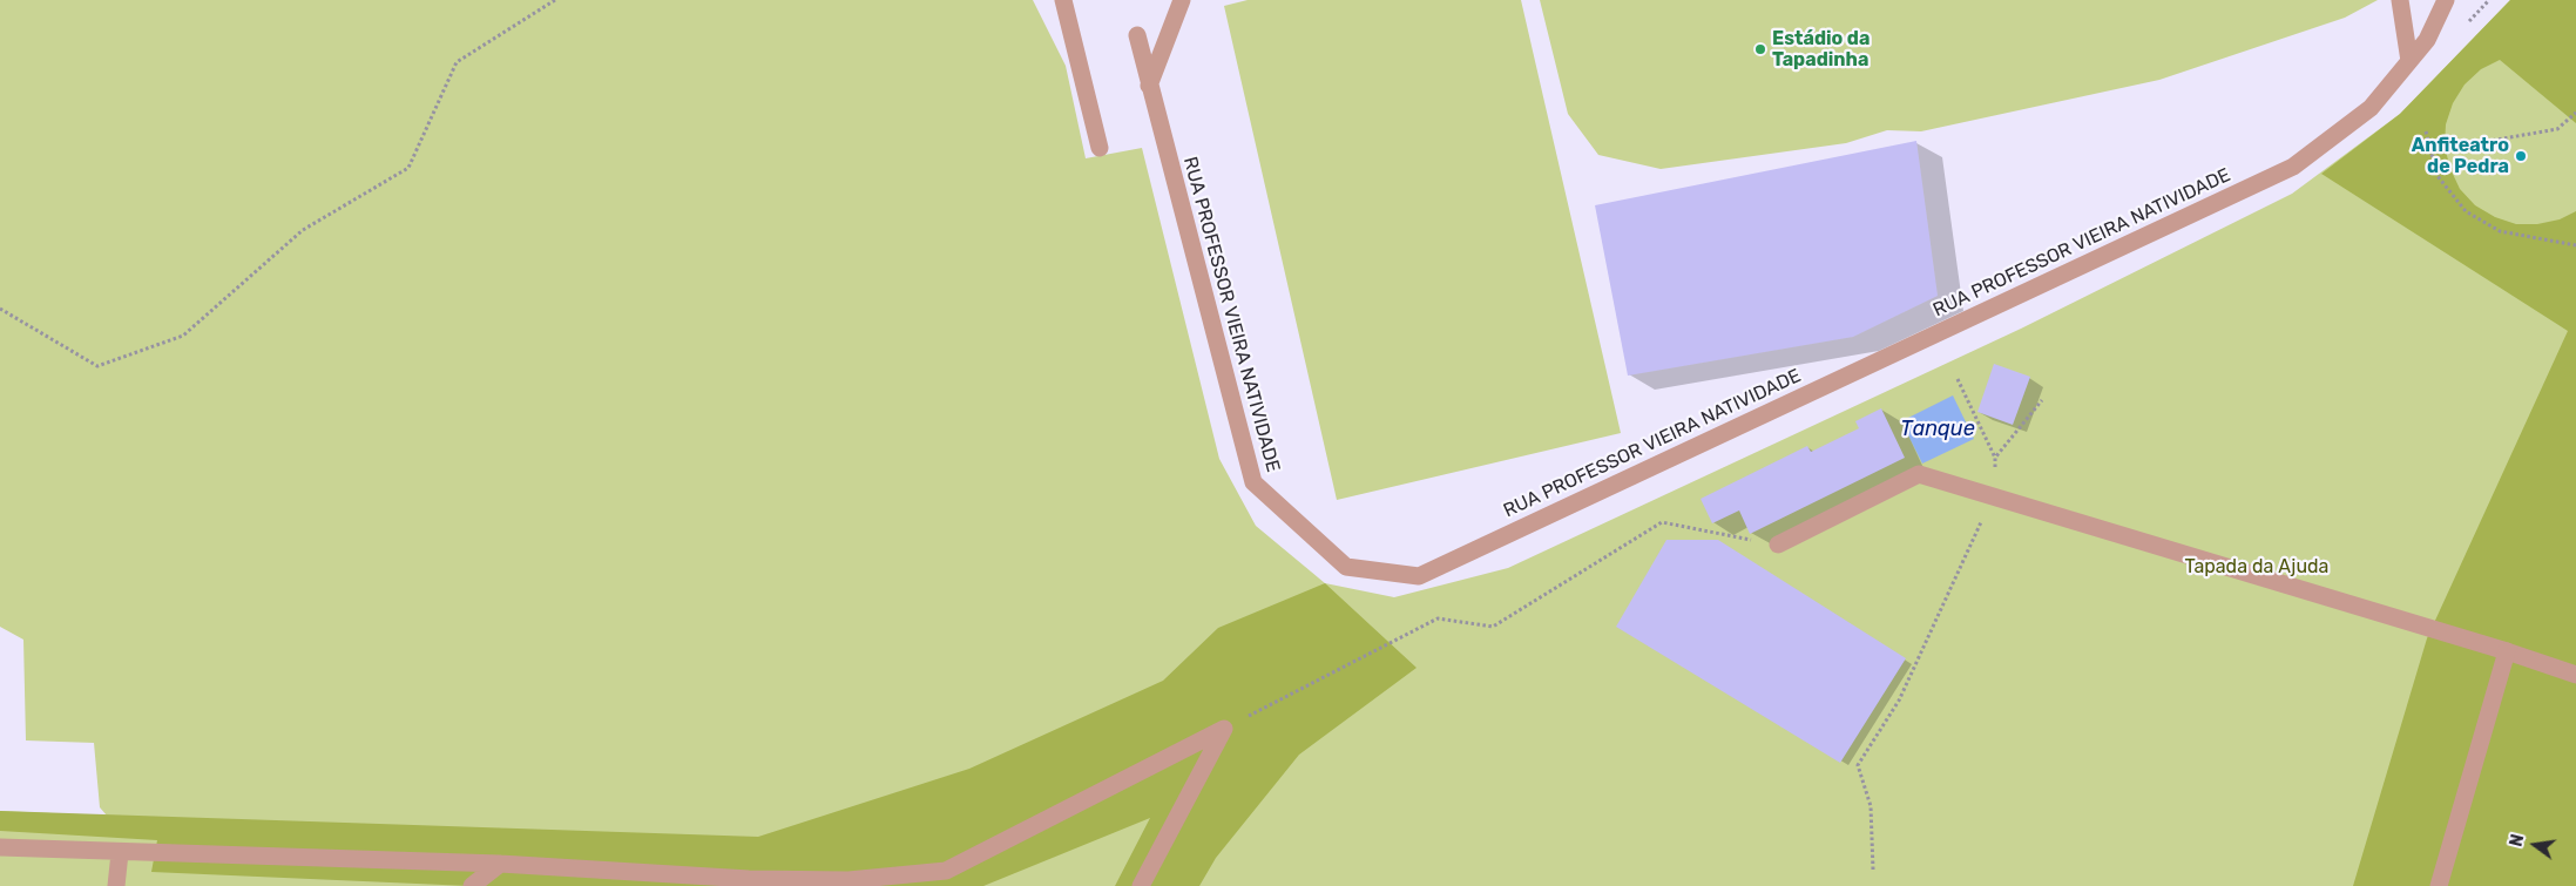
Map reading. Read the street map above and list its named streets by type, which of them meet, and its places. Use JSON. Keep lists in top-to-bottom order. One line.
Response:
{"streets":{"street":["RUA PROFESSOR VIEIRA NATIVIDADE"]},"water":["Tanque"],"parks":["Tapada da Ajuda"],"places":["Estádio da Tapadinha","Anfiteatro de Pedra"],"north":"left"}
